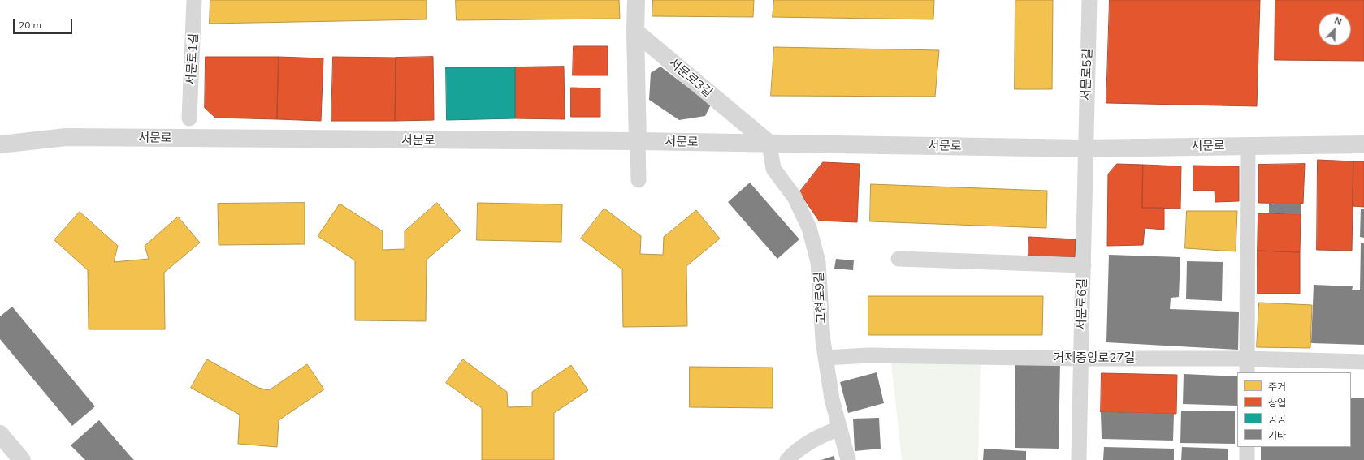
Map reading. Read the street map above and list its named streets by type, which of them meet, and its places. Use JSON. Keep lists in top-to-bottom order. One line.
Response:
{"streets":{"street":["서문로1길","서문로5길","서문로3길","서문로","고현로9길","서문로6길","거제중앙로27길"]},"crossings":[["서문로5길","서문로"],["서문로5길","서문로6길"],["서문로3길","서문로"],["서문로3길","고현로9길"],["서문로","고현로9길"],["서문로","서문로6길"],["고현로9길","거제중앙로27길"],["서문로6길","거제중앙로27길"]],"legend":["주거","상업","공공","기타"],"scale_bar":"20 m","north":"top right"}
